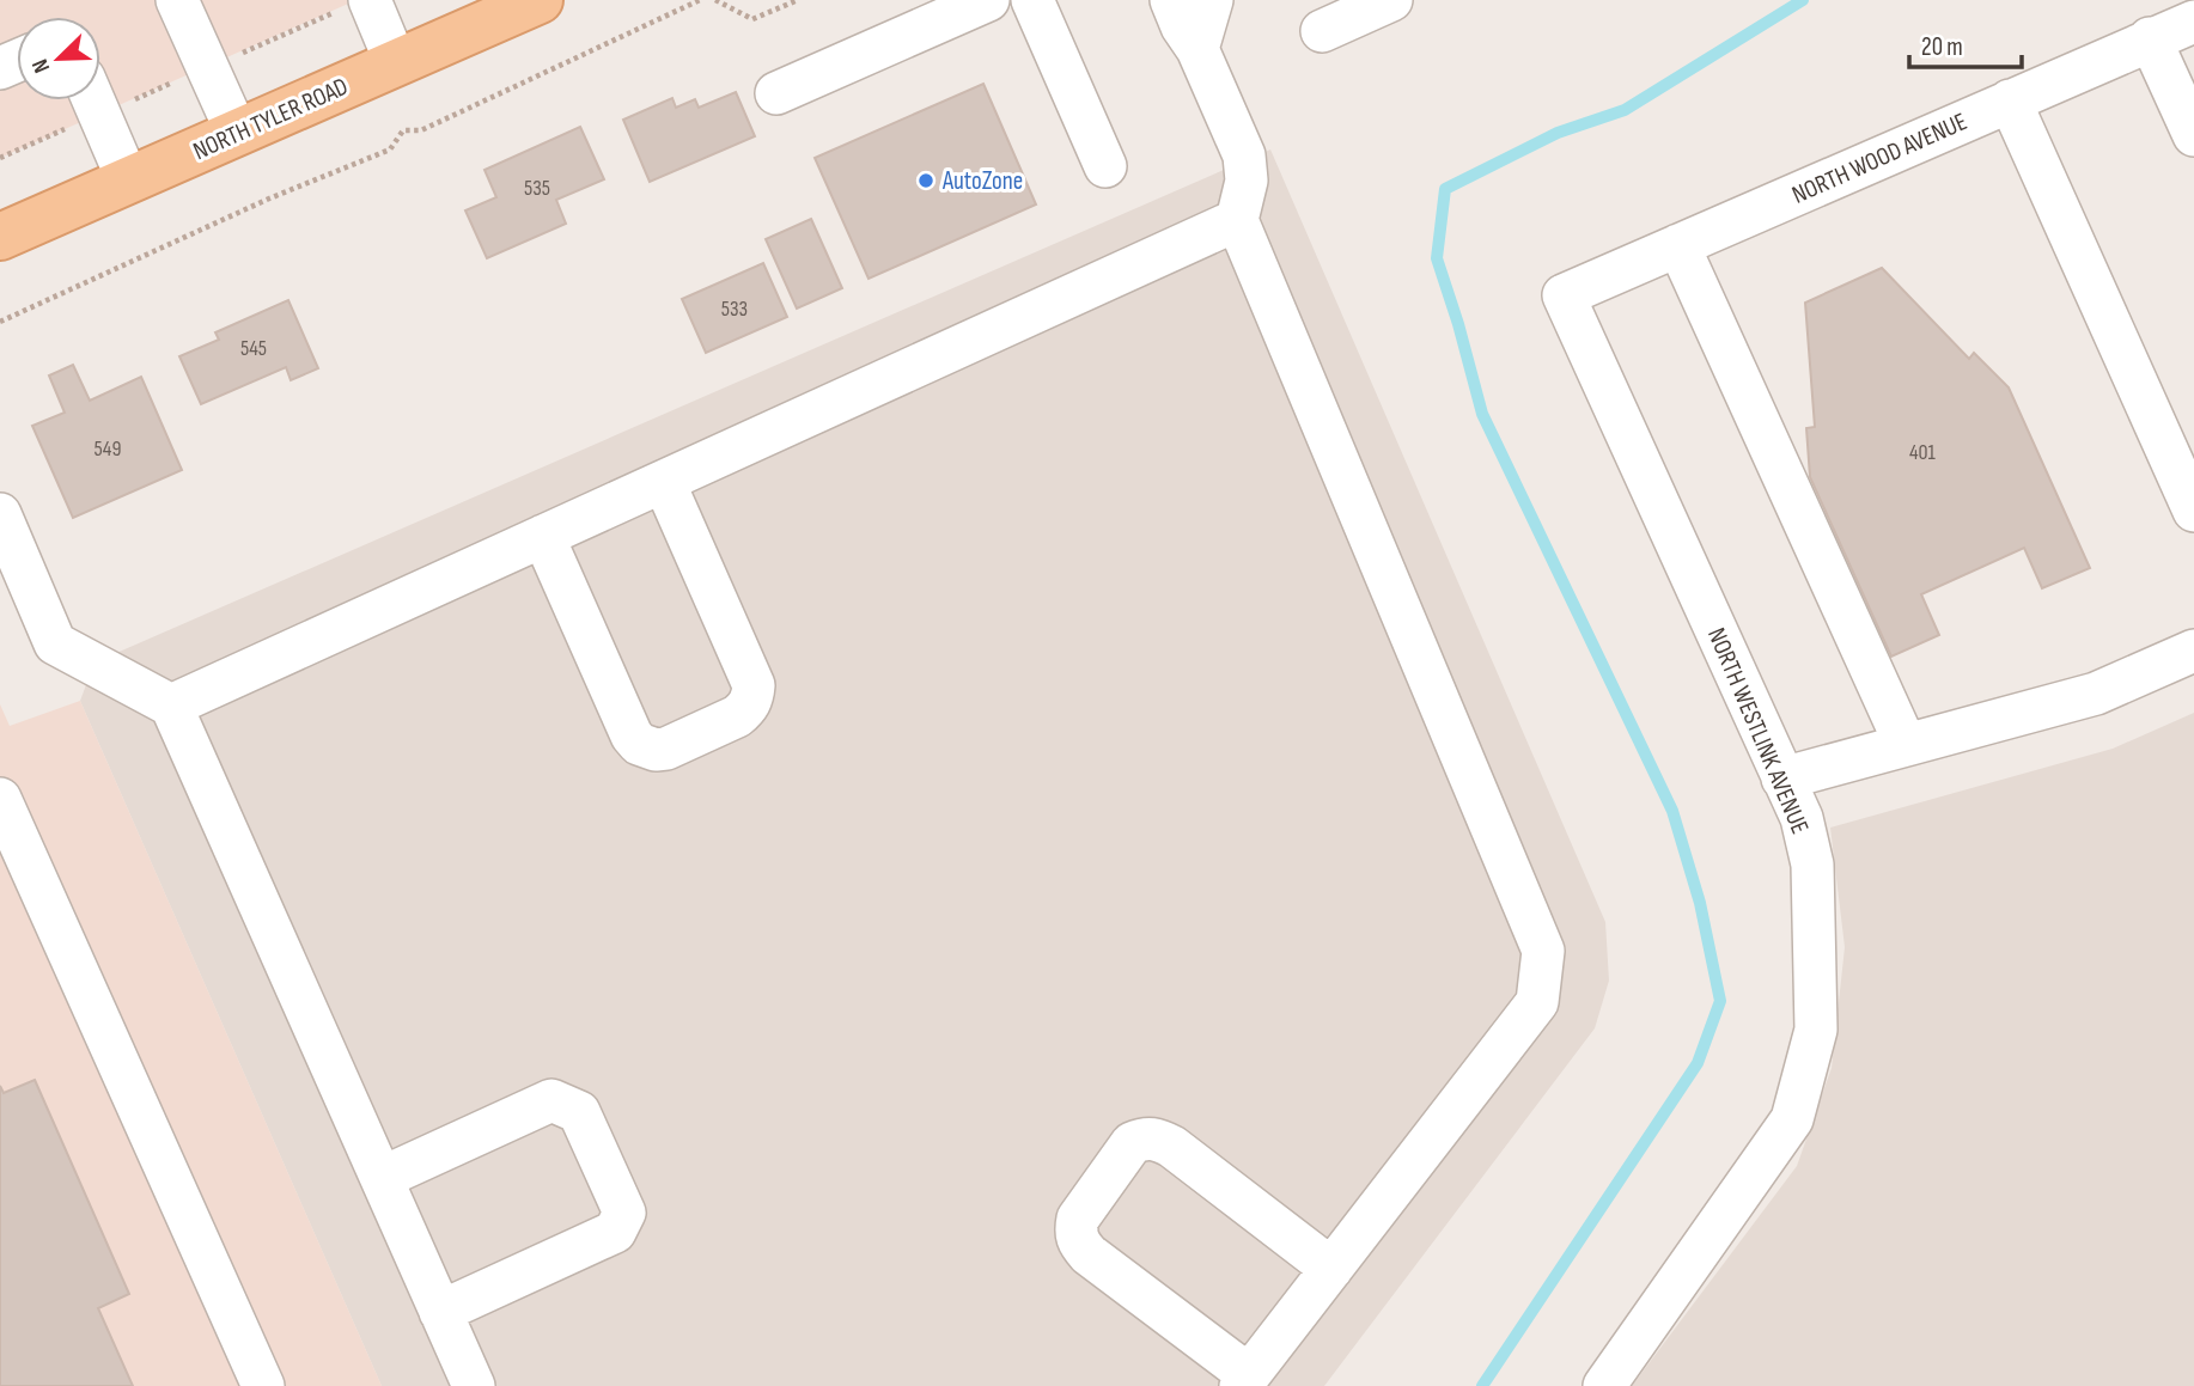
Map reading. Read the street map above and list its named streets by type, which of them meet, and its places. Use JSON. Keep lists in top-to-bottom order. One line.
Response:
{"streets":{"main road":["NORTH TYLER ROAD"],"street":["NORTH WOOD AVENUE","NORTH WESTLINK AVENUE"]},"crossings":[["NORTH WOOD AVENUE","NORTH WESTLINK AVENUE"]],"places":["AutoZone"],"house_numbers":["535","533","545","549","401"],"scale_bar":"20 m","north":"bottom left"}
